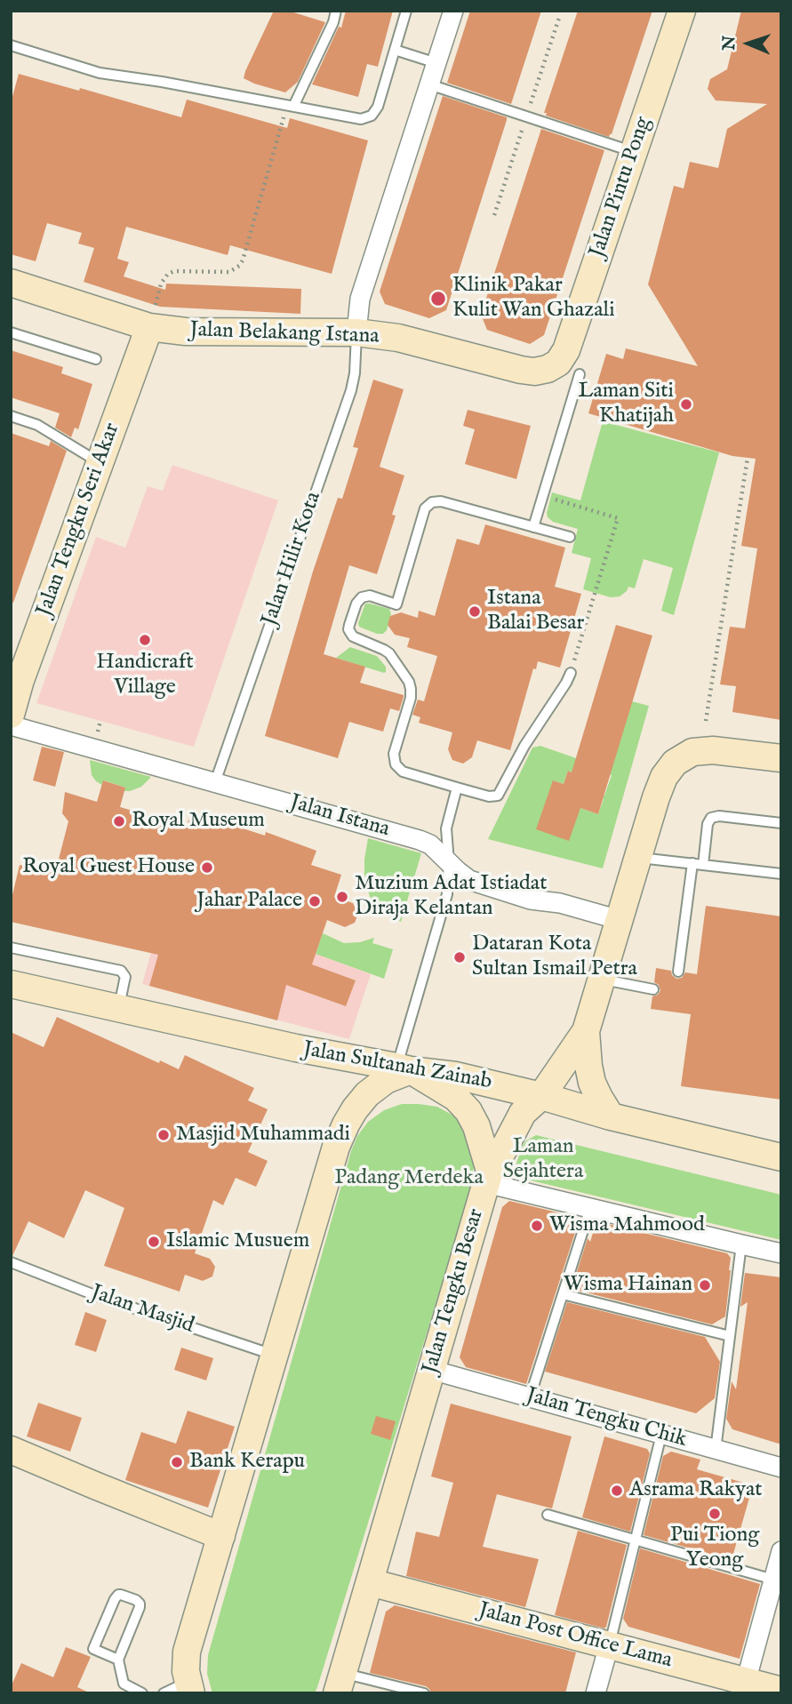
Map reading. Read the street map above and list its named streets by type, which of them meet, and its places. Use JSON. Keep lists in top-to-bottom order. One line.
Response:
{"streets":{"main road":["Jalan Pintu Pong","Jalan Belakang Istana","Jalan Tengku Seri Akar","Jalan Sultanah Zainab","Jalan Tengku Besar","Jalan Post Office Lama"],"street":["Jalan Istana","Jalan Tengku Chik"],"lane":["Jalan Hilir Kota","Jalan Masjid"]},"crossings":[["Jalan Pintu Pong","Jalan Belakang Istana"],["Jalan Belakang Istana","Jalan Tengku Seri Akar"],["Jalan Belakang Istana","Jalan Hilir Kota"],["Jalan Hilir Kota","Jalan Istana"],["Jalan Sultanah Zainab","Jalan Tengku Besar"],["Jalan Tengku Besar","Jalan Tengku Chik"],["Jalan Tengku Besar","Jalan Post Office Lama"]],"parks":["Laman Sejahtera","Padang Merdeka"],"places":["Klinik Pakar Kulit Wan Ghazali","Laman Siti Khatijah","Istana Balai Besar","Handicraft Village","Royal Museum","Royal Guest House","Muzium Adat Istiadat Diraja Kelantan","Jahar Palace","Dataran Kota Sultan Ismail Petra","Masjid Muhammadi","Wisma Mahmood","Islamic Musuem","Wisma Hainan","Bank Kerapu","Asrama Rakyat","Pui Tiong Yeong"],"north":"left"}
